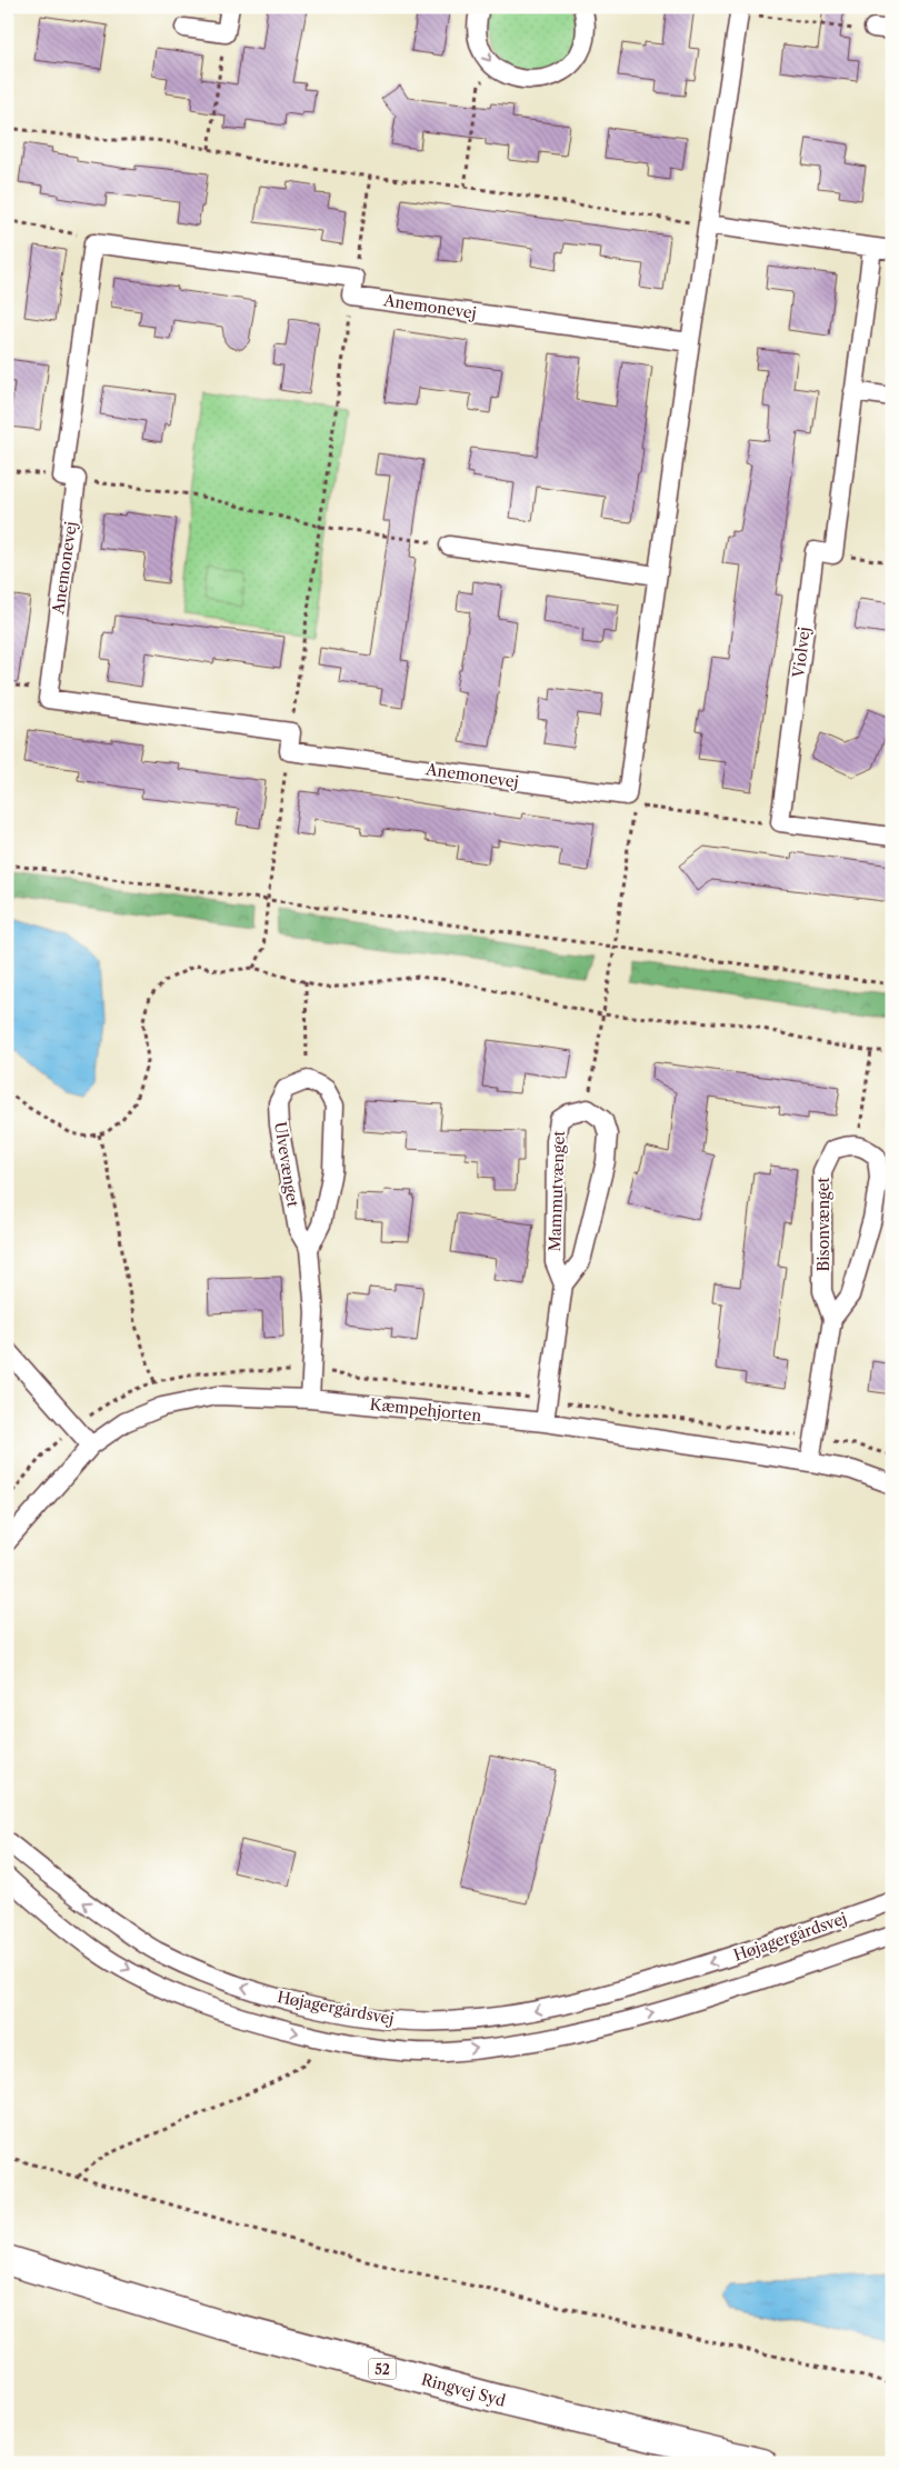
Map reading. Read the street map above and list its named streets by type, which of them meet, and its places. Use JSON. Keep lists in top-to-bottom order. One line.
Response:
{"streets":{"highway":["52","Ringvej Syd"],"street":["Anemonevej","Violvej","Ulvevænget","Mammutvænget","Bisonvænget","Kæmpehjorten","Højagergårdsvej"]},"crossings":[["Ulvevænget","Kæmpehjorten"],["Mammutvænget","Kæmpehjorten"],["Bisonvænget","Kæmpehjorten"]]}
